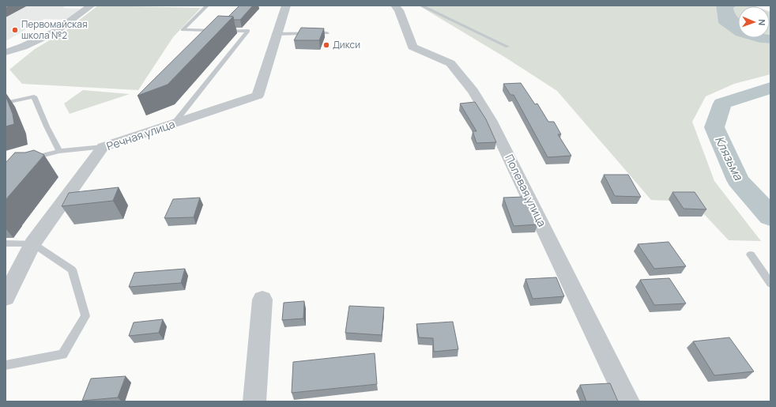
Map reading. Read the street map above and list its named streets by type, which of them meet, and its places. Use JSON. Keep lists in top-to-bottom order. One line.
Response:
{"streets":{"street":["Речная улица","Полевая улица"]},"water":["Клязьма"],"places":["Первомайская школа №2","Дикси"],"north":"right"}
